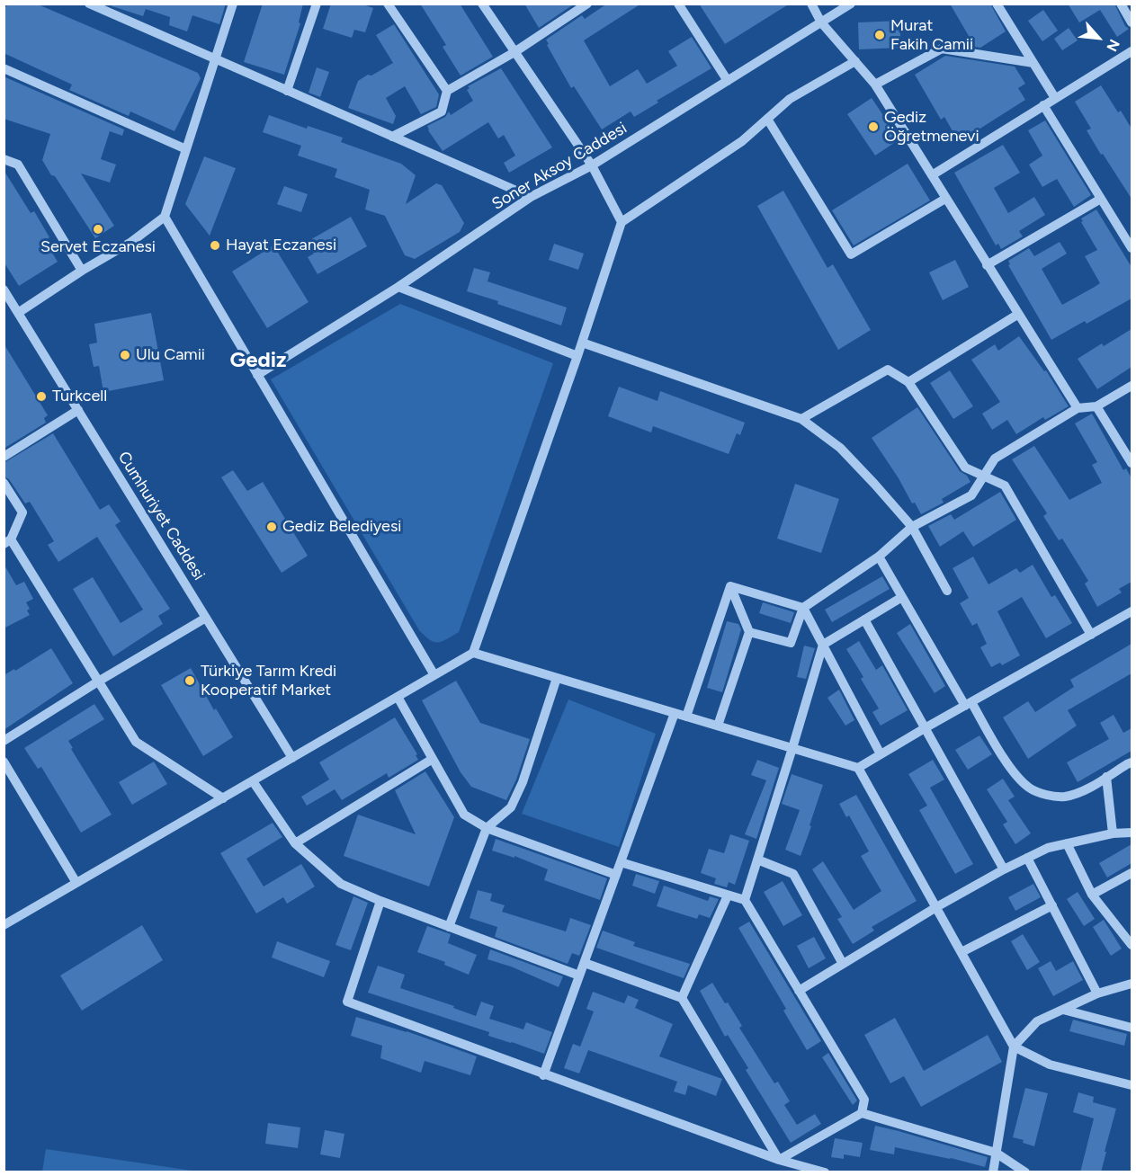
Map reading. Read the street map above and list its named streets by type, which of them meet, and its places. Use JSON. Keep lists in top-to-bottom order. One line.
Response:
{"streets":{"street":["Soner Aksoy Caddesi","Cumhuriyet Caddesi"]},"districts":["Gediz"],"places":["Murat Fakih Camii","Gediz Öğretmenevi","Servet Eczanesi","Hayat Eczanesi","Ulu Camii","Turkcell","Gediz Belediyesi","Türkiye Tarım Kredi Kooperatif Market"],"north":"bottom right"}
